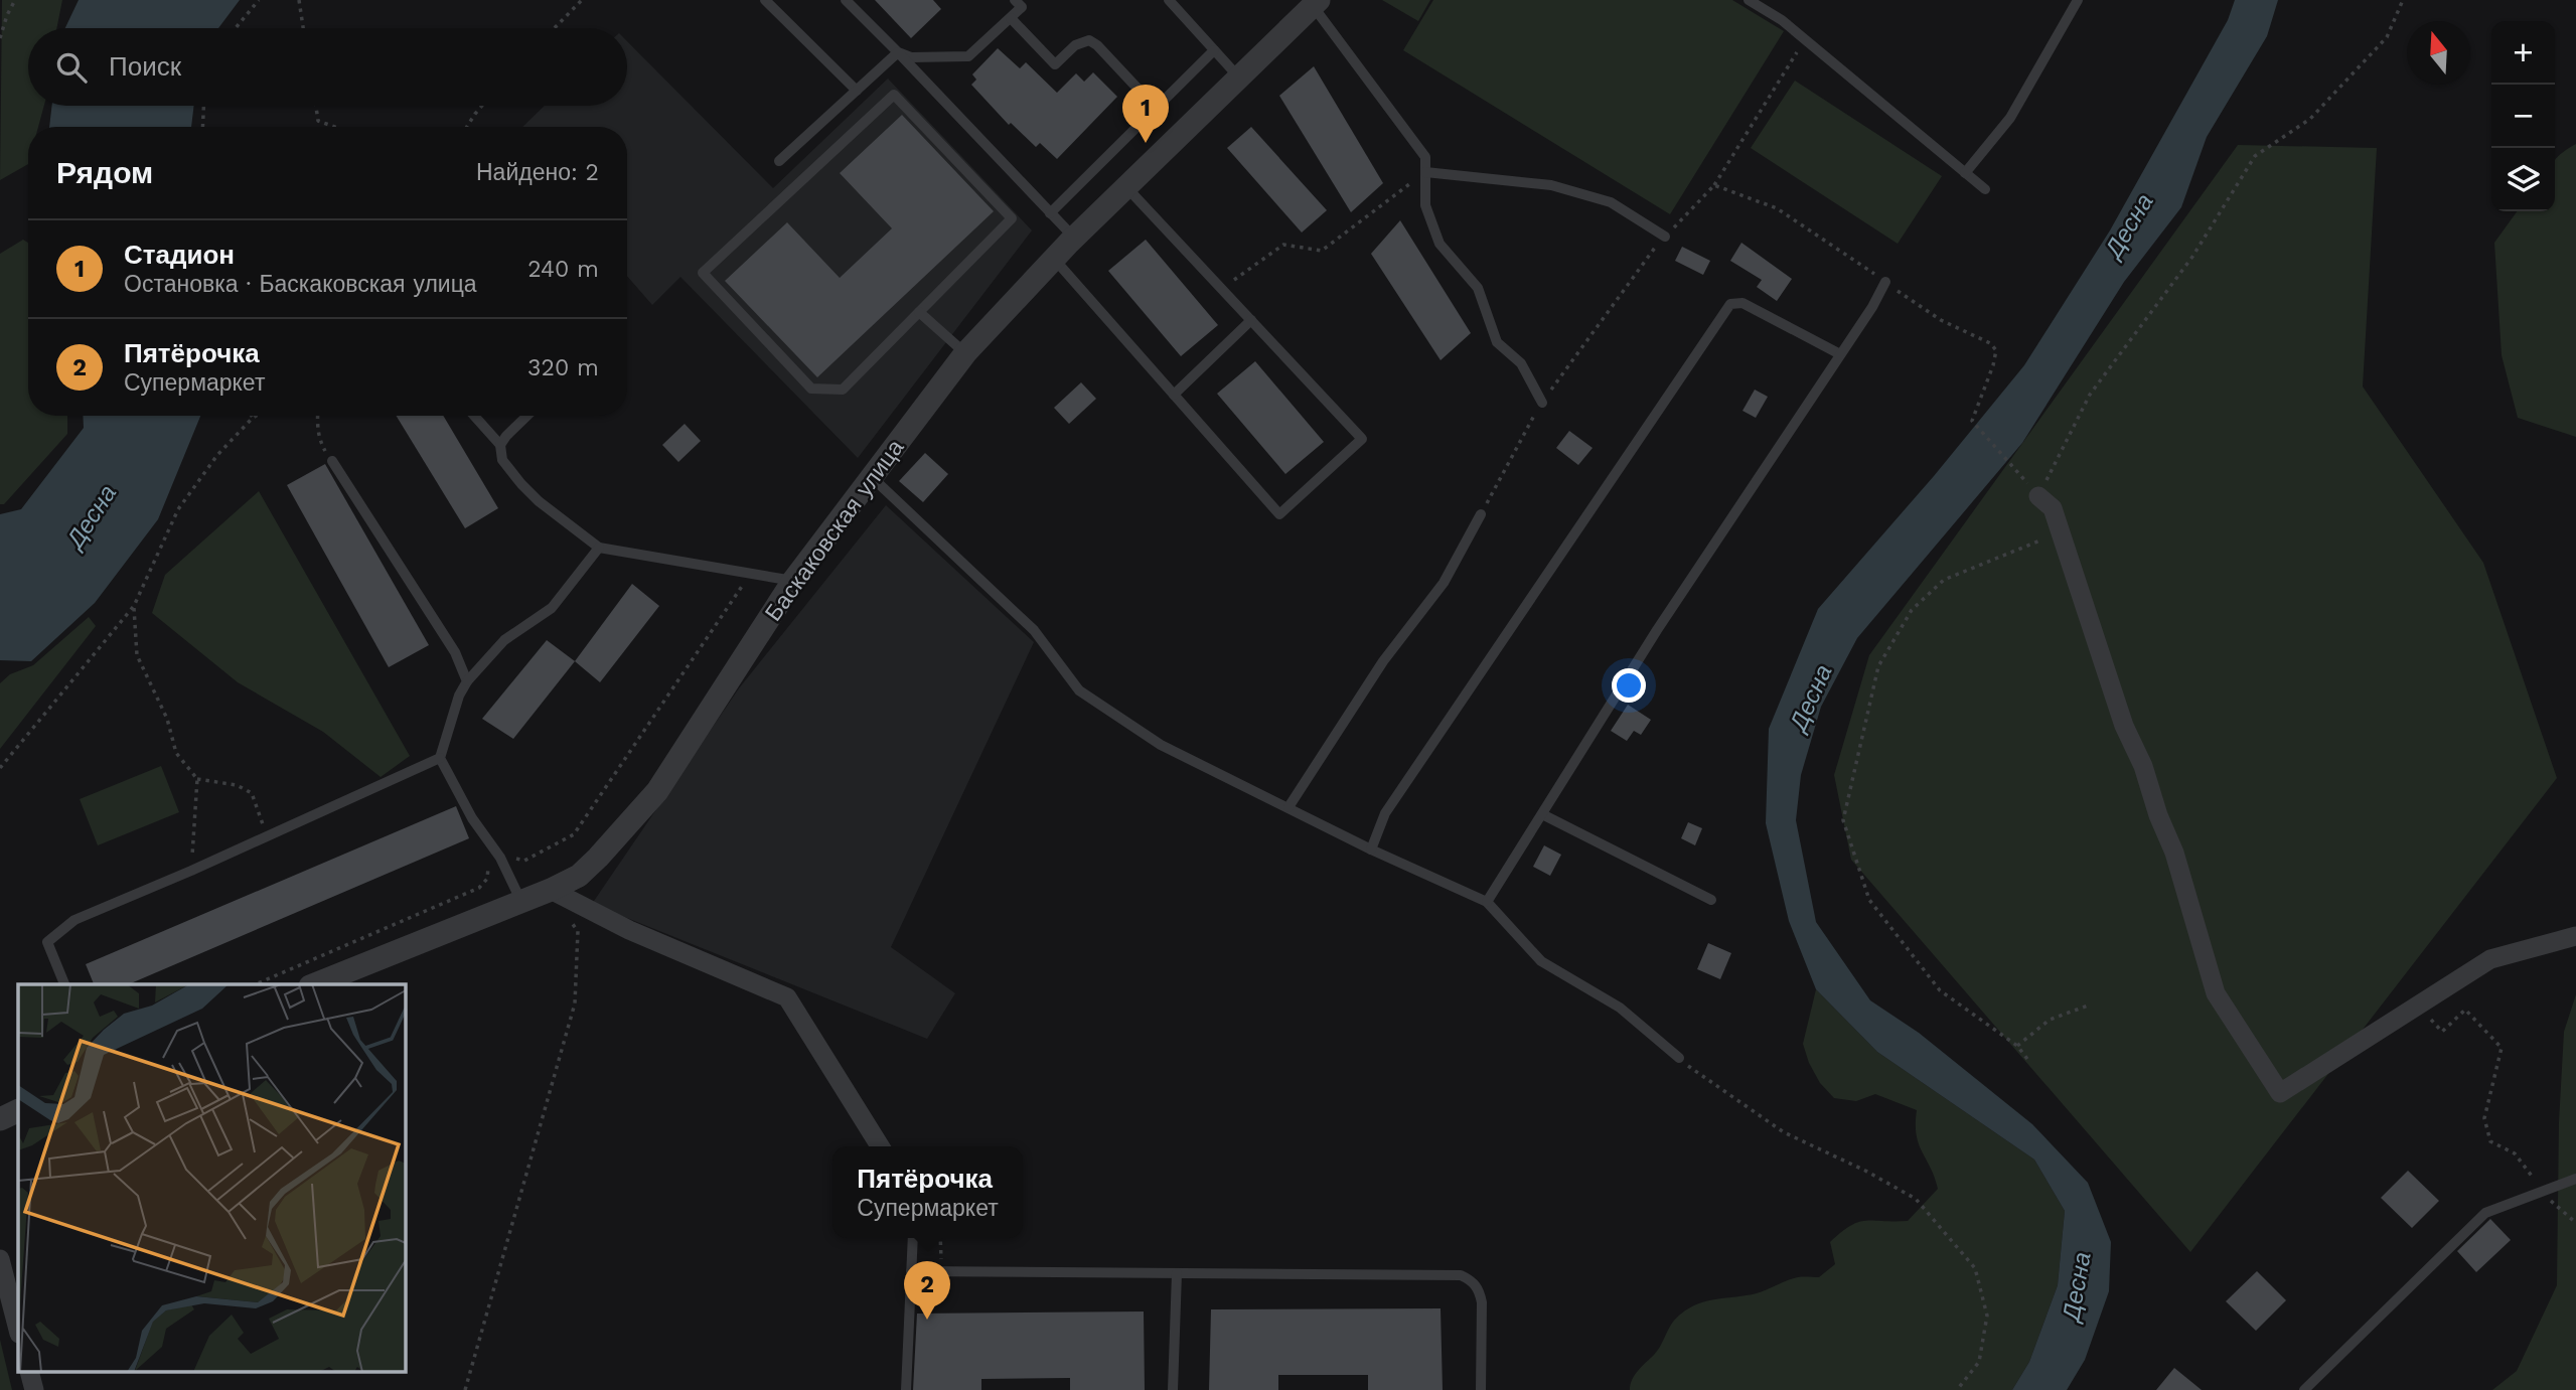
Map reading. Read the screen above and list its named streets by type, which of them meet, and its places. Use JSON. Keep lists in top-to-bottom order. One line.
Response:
{"streets":{"street":["Баскаковская улица"]},"water":["Десна"],"north":"top","page":{"map_buttons":["+","−"],"search":"Поиск","pins":["1","2"],"heading":["Рядом","Найдено: 2"],"list":[{"mark":"1","name":"Стадион","note":"Остановка · Баскаковская улица","value":"240 m"},{"mark":"2","name":"Пятёрочка","note":"Супермаркет","value":"320 m"}],"popup":["Пятёрочка","Супермаркет"]}}
